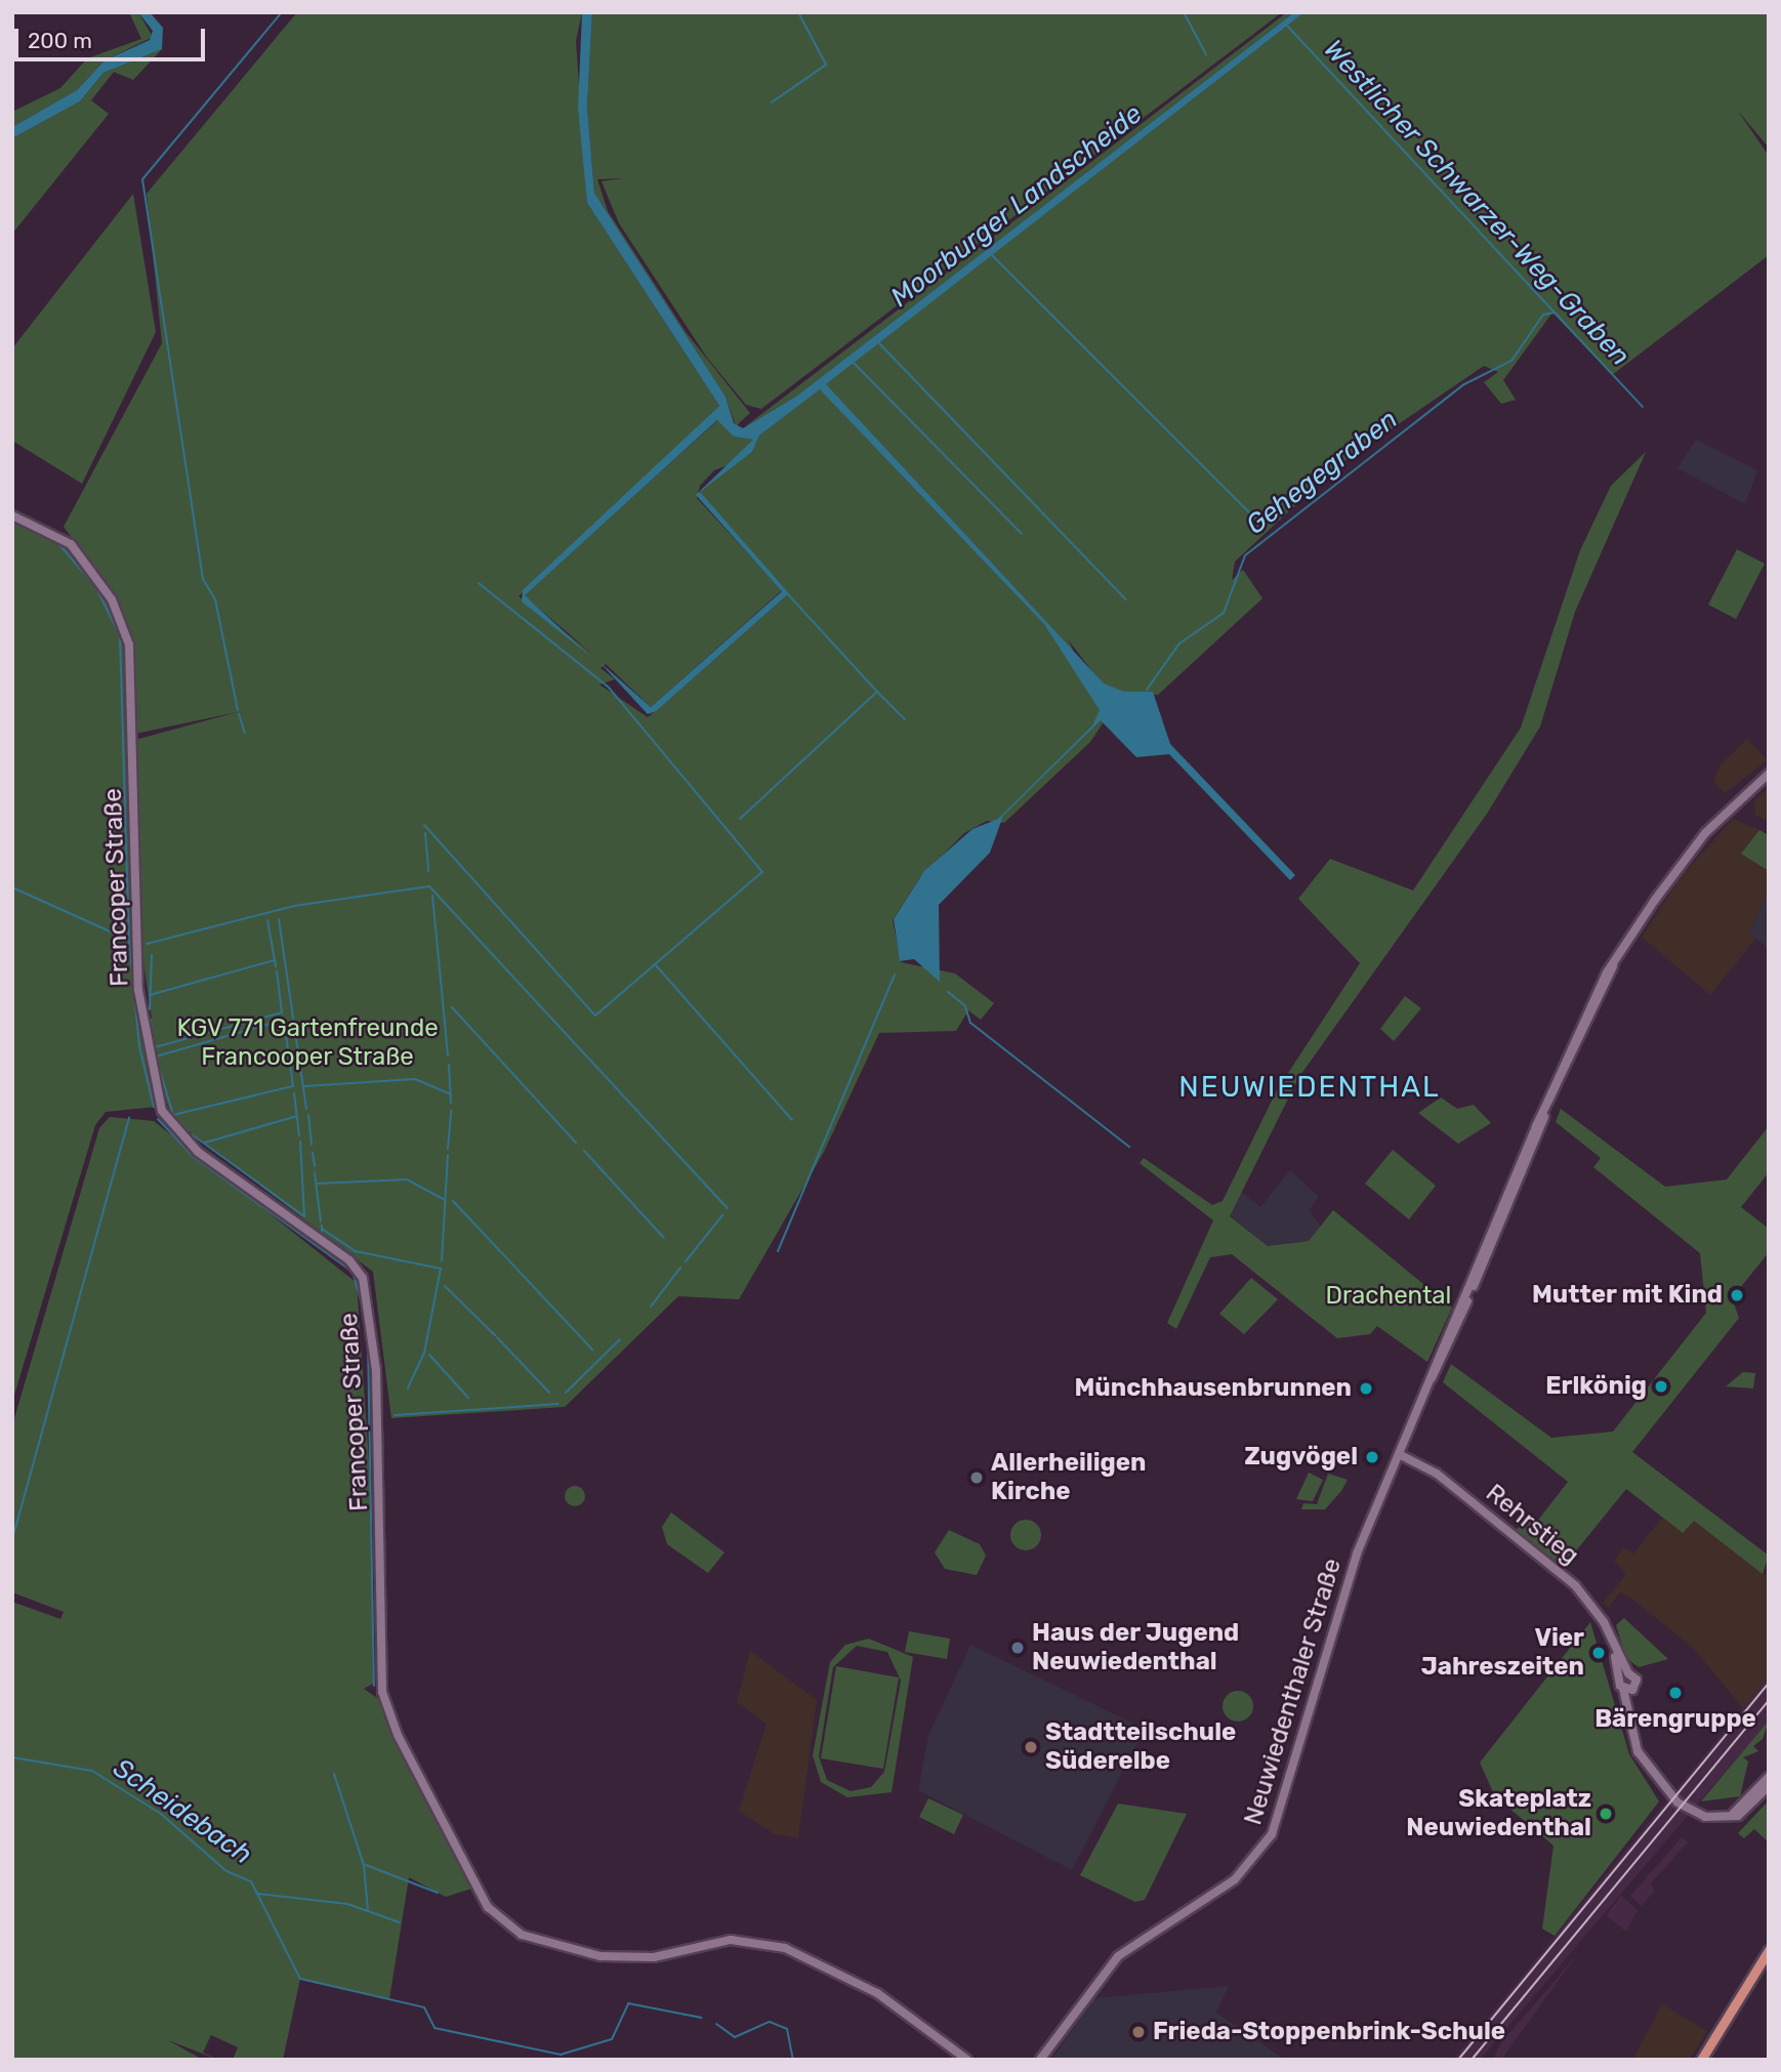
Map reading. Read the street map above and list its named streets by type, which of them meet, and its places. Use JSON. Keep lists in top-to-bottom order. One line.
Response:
{"streets":{"street":["Francoper Straße","Rehrstieg","Neuwiedenthaler Straße"]},"crossings":[["Rehrstieg","Neuwiedenthaler Straße"]],"districts":["NEUWIEDENTHAL"],"water":["Westlicher Schwarzer-Weg-Graben","Moorburger Landscheide","Gehegegraben","Scheidebach"],"parks":["KGV 771 Gartenfreunde Francooper Straße","Drachental"],"places":["Mutter mit Kind","Erlkönig","Münchhausenbrunnen","Zugvögel","Allerheiligen Kirche","Haus der Jugend Neuwiedenthal","Vier Jahreszeiten","Bärengruppe","Stadtteilschule Süderelbe","Skateplatz Neuwiedenthal","Frieda-Stoppenbrink-Schule"],"scale_bar":"200 m"}
